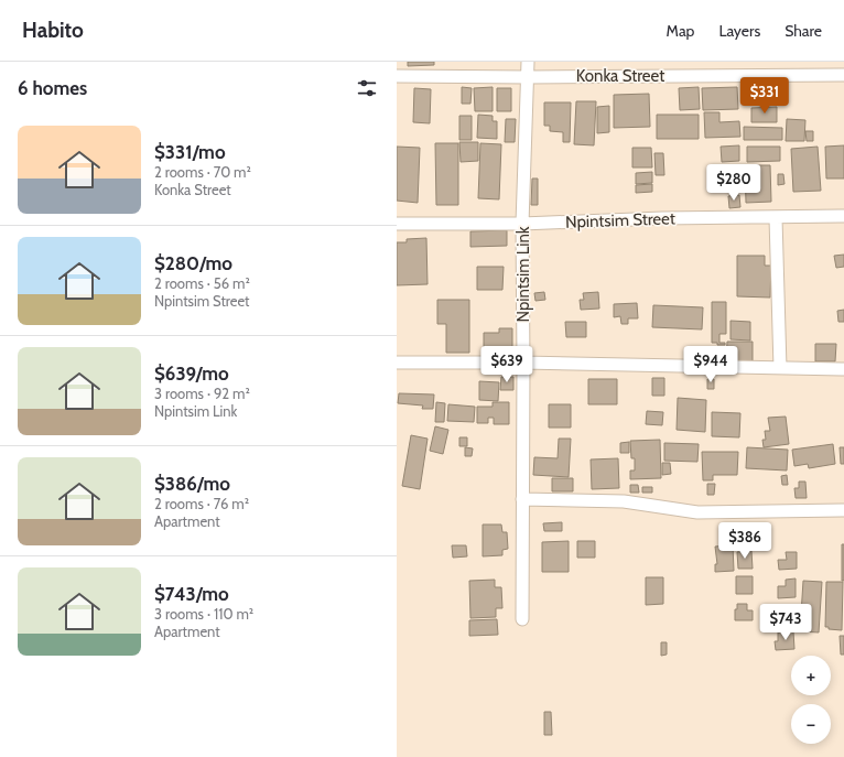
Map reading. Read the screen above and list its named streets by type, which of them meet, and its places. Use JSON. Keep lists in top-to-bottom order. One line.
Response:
{"streets":{"street":["Konka Street","Npintsim Street","Npintsim Link"]},"crossings":[["Konka Street","Npintsim Link"],["Npintsim Street","Npintsim Link"]],"page":{"header":"Habito","nav":["Map","Layers","Share"],"heading":"6 homes","price":["$331","$280","$639","$944","$386","$743"],"list":[{"name":"$331/mo","note":"2 rooms · 70 m² · Konka Street"},{"name":"$280/mo","note":"2 rooms · 56 m² · Npintsim Street"},{"name":"$639/mo","note":"3 rooms · 92 m² · Npintsim Link"},{"name":"$386/mo","note":"2 rooms · 76 m² · Apartment"},{"name":"$743/mo","note":"3 rooms · 110 m² · Apartment"}],"map_buttons":["+","−"]}}
